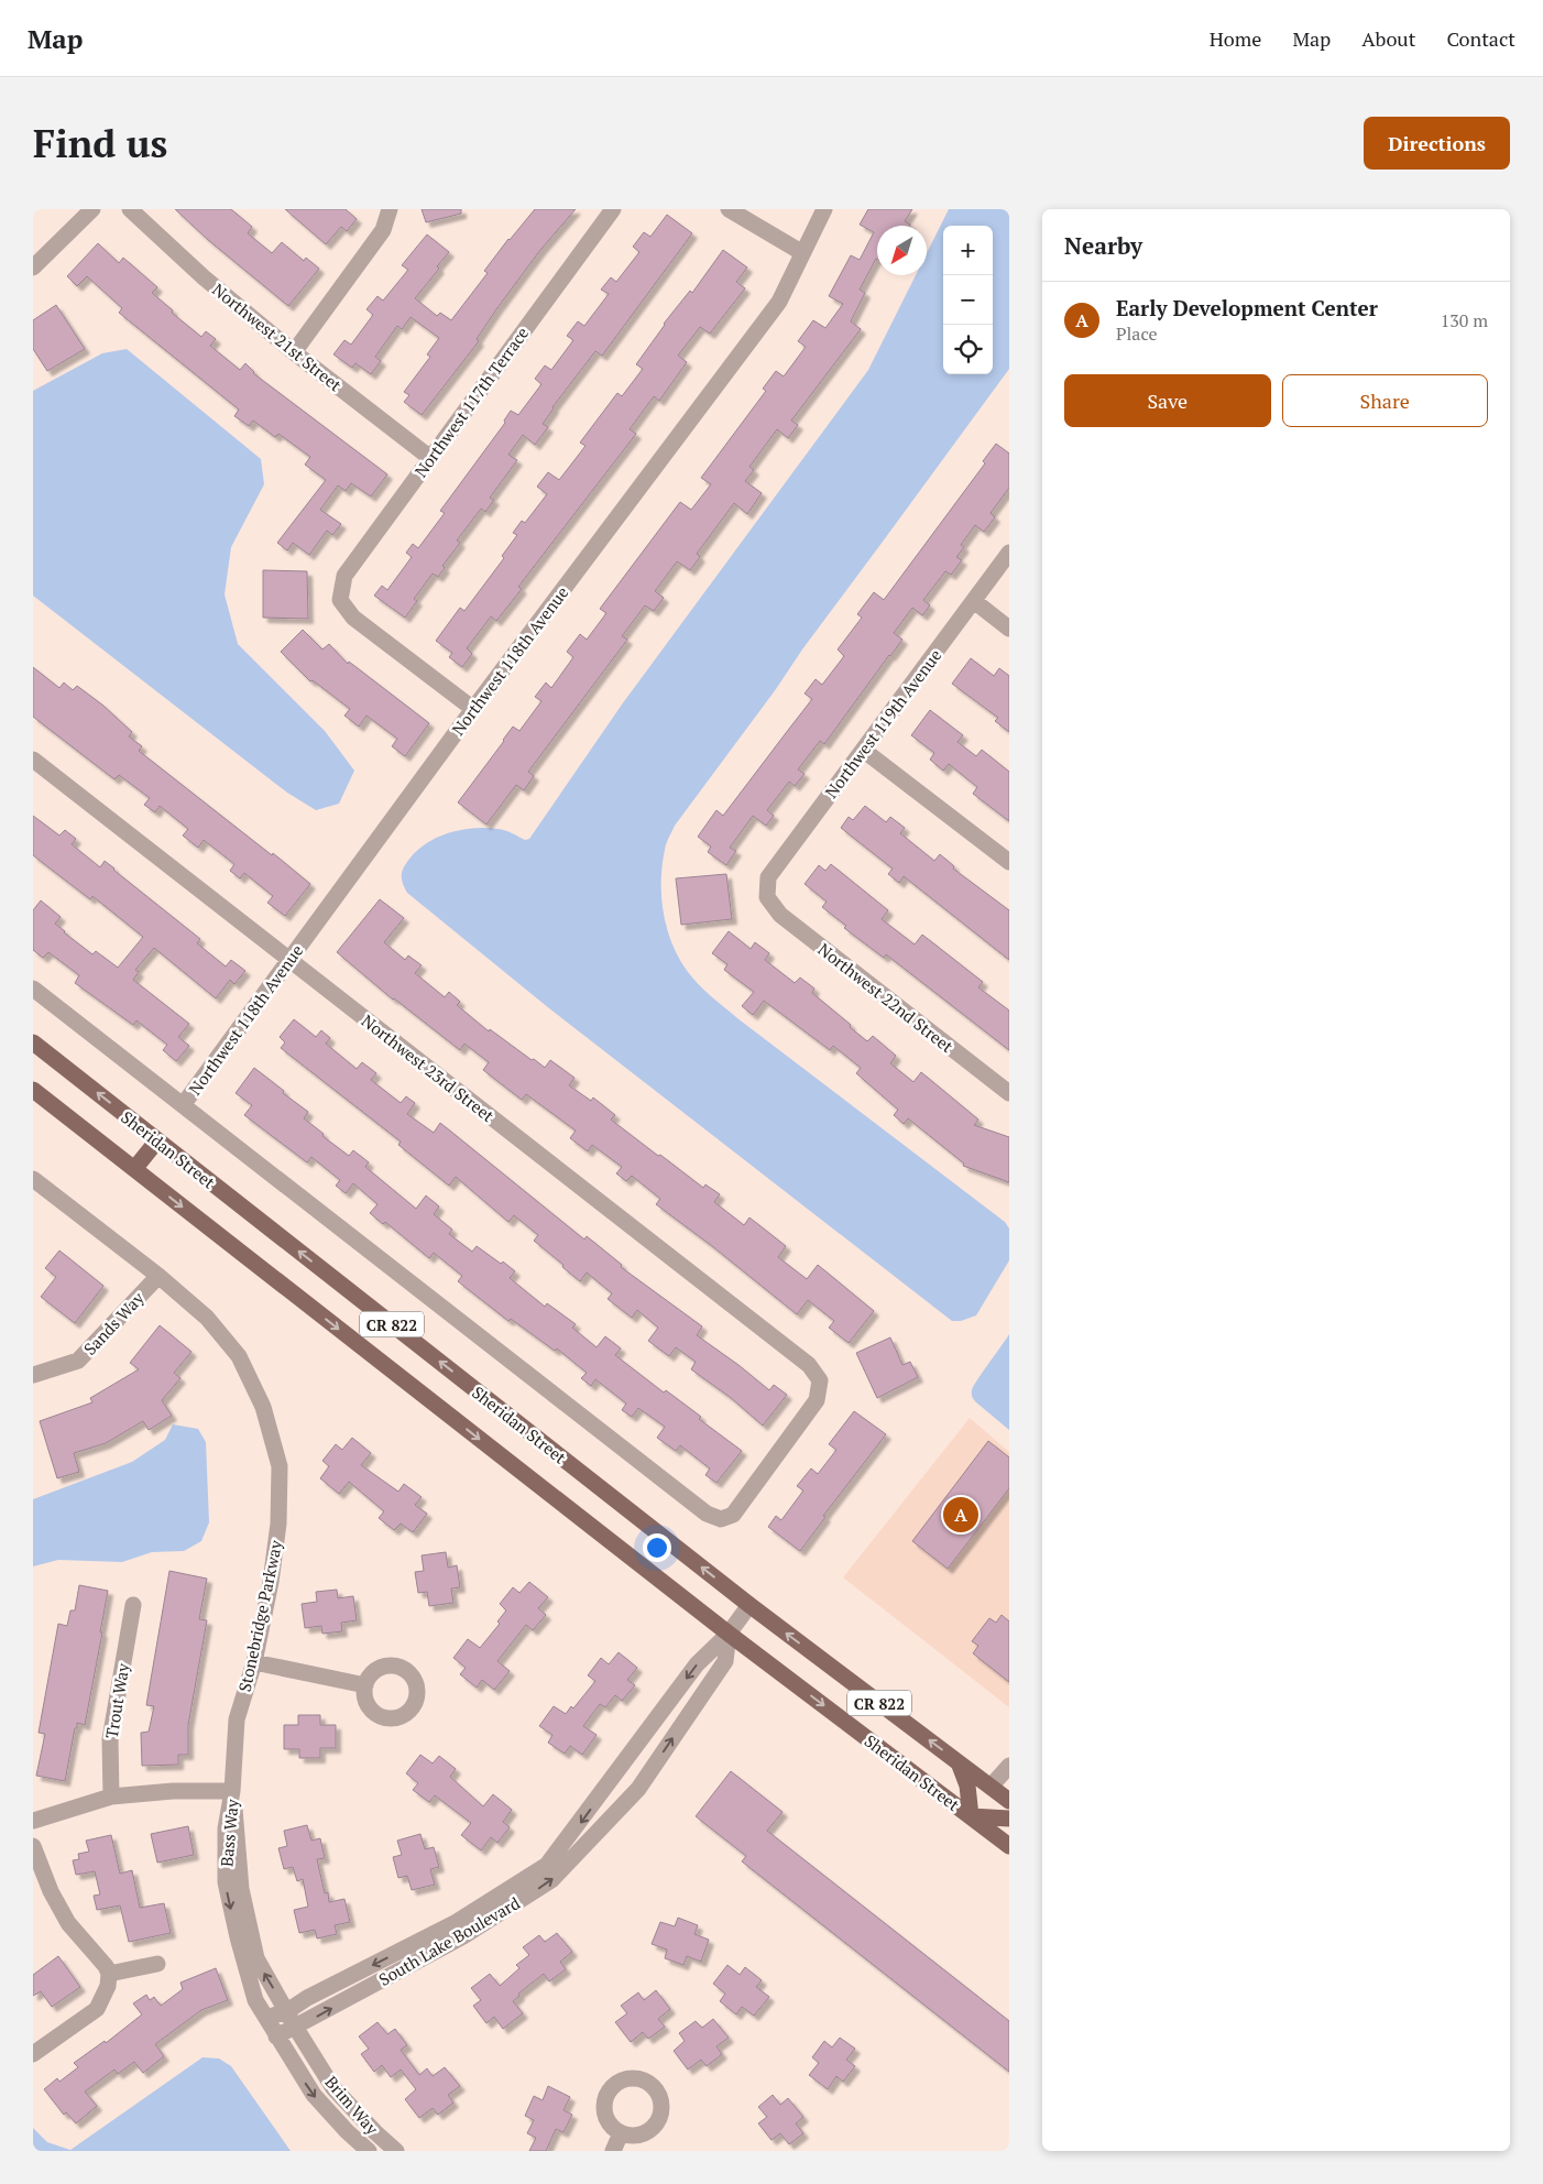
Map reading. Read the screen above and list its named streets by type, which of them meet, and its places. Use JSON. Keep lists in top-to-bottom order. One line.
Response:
{"streets":{"main road":["Sheridan Street","CR 822"],"street":["Northwest 21st Street","Northwest 117th Terrace","Northwest 118th Avenue","Northwest 119th Avenue","Northwest 22nd Street","Northwest 23rd Street","Sands Way","Stonebridge Parkway","Trout Way","Bass Way","South Lake Boulevard","Brim Way"]},"crossings":[["Northwest 21st Street","Northwest 117th Terrace"],["Northwest 117th Terrace","Northwest 118th Avenue"],["Northwest 118th Avenue","Northwest 23rd Street"],["Northwest 119th Avenue","Northwest 22nd Street"],["Sheridan Street","South Lake Boulevard"],["Sands Way","Stonebridge Parkway"],["Stonebridge Parkway","Bass Way"],["Bass Way","South Lake Boulevard"],["Bass Way","Brim Way"],["South Lake Boulevard","Brim Way"]],"north":"bottom left","page":{"header":"Map","nav":["Home","Map","About","Contact"],"buttons":["Directions",["Save","Share"]],"title":"Find us","heading":"Nearby","map_buttons":["+","−"],"list":[{"mark":"A","name":"Early Development Center","note":"Place","value":"130 m"}],"pins":"A"}}
